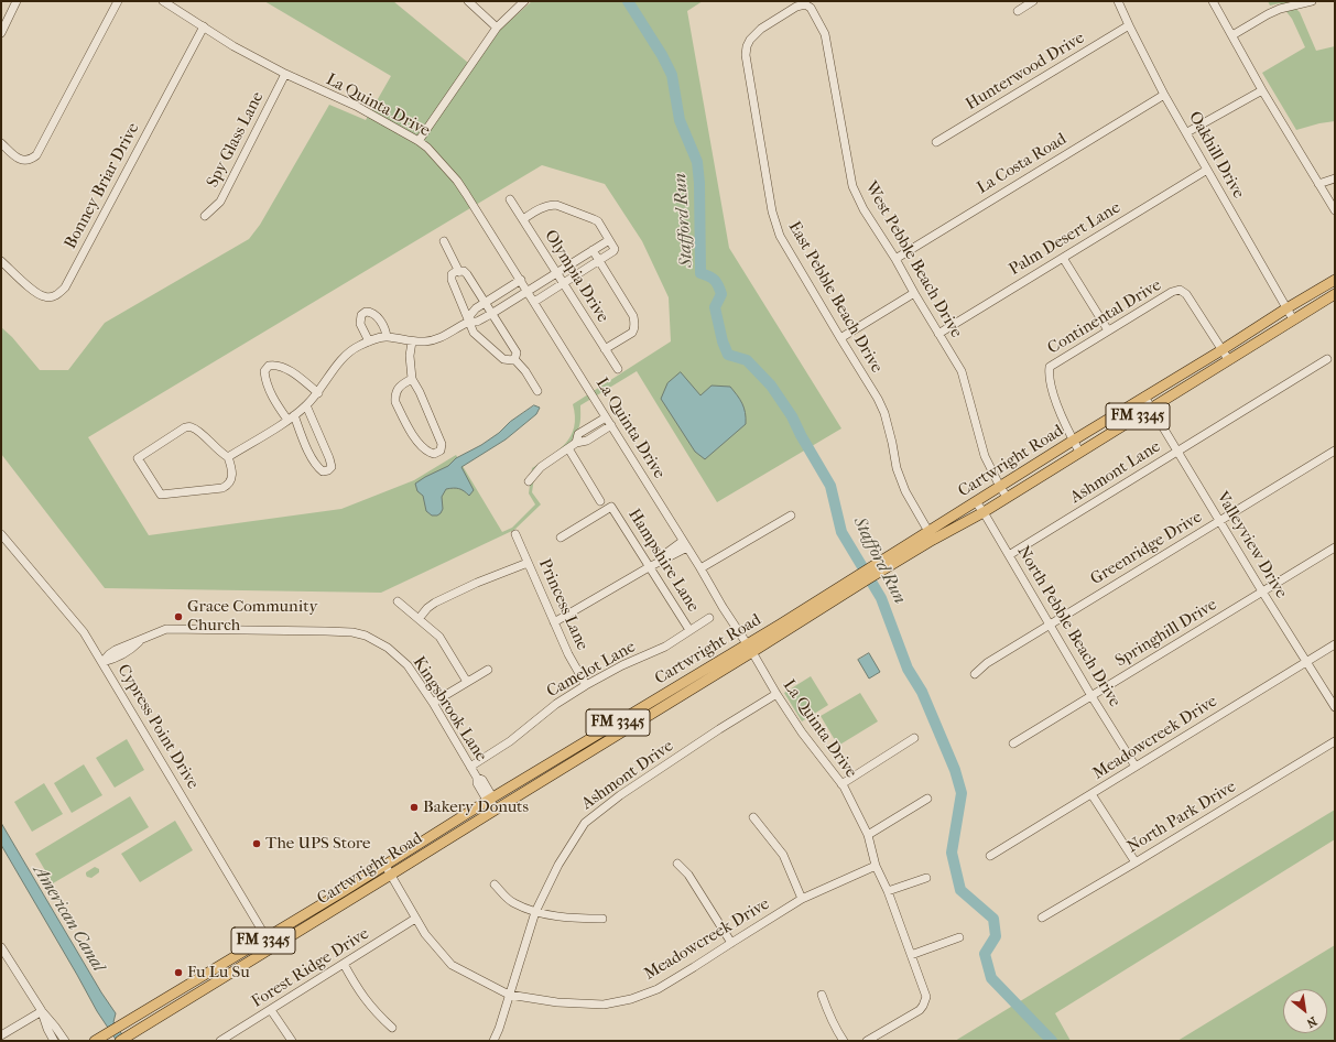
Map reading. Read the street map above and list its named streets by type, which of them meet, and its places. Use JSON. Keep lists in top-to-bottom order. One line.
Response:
{"streets":{"main road":["FM 3345","Cartwright Road"],"street":["Hunterwood Drive","La Quinta Drive","Spy Glass Lane","Oakhill Drive","La Costa Road","Bonney Briar Drive","Palm Desert Lane","West Pebble Beach Drive","Olympia Drive","East Pebble Beach Drive","Continental Drive","Ashmont Lane","Valleyview Drive","Greenridge Drive","Hampshire Lane","Princess Lane","North Pebble Beach Drive","Springhill Drive","Camelot Lane","Kingsbrook Lane","Cypress Point Drive","Meadowcreek Drive","Ashmont Drive","North Park Drive","Forest Ridge Drive"]},"crossings":[["Hunterwood Drive","Oakhill Drive"],["La Quinta Drive","Spy Glass Lane"],["La Quinta Drive","Bonney Briar Drive"],["La Quinta Drive","Cartwright Road"],["La Quinta Drive","Meadowcreek Drive"],["La Quinta Drive","Ashmont Drive"],["Oakhill Drive","La Costa Road"],["Oakhill Drive","Palm Desert Lane"],["Oakhill Drive","Cartwright Road"],["La Costa Road","West Pebble Beach Drive"],["Palm Desert Lane","West Pebble Beach Drive"],["West Pebble Beach Drive","East Pebble Beach Drive"],["West Pebble Beach Drive","Cartwright Road"],["East Pebble Beach Drive","Cartwright Road"],["Continental Drive","Cartwright Road"],["Cartwright Road","Valleyview Drive"],["Cartwright Road","North Pebble Beach Drive"],["Cartwright Road","Kingsbrook Lane"],["Cartwright Road","Cypress Point Drive"],["Cartwright Road","Meadowcreek Drive"],["Ashmont Lane","Valleyview Drive"],["Ashmont Lane","North Pebble Beach Drive"],["Valleyview Drive","Greenridge Drive"],["Valleyview Drive","Springhill Drive"],["Valleyview Drive","Meadowcreek Drive"],["Greenridge Drive","North Pebble Beach Drive"],["Hampshire Lane","Camelot Lane"],["Princess Lane","Camelot Lane"],["North Pebble Beach Drive","Springhill Drive"],["North Pebble Beach Drive","Meadowcreek Drive"],["Camelot Lane","Kingsbrook Lane"],["Kingsbrook Lane","Cypress Point Drive"],["Meadowcreek Drive","Ashmont Drive"],["Meadowcreek Drive","Forest Ridge Drive"]],"water":["Stafford Run","American Canal"],"places":["Grace Community Church","Bakery Donuts","The UPS Store","Fu Lu Su"],"north":"bottom right"}
